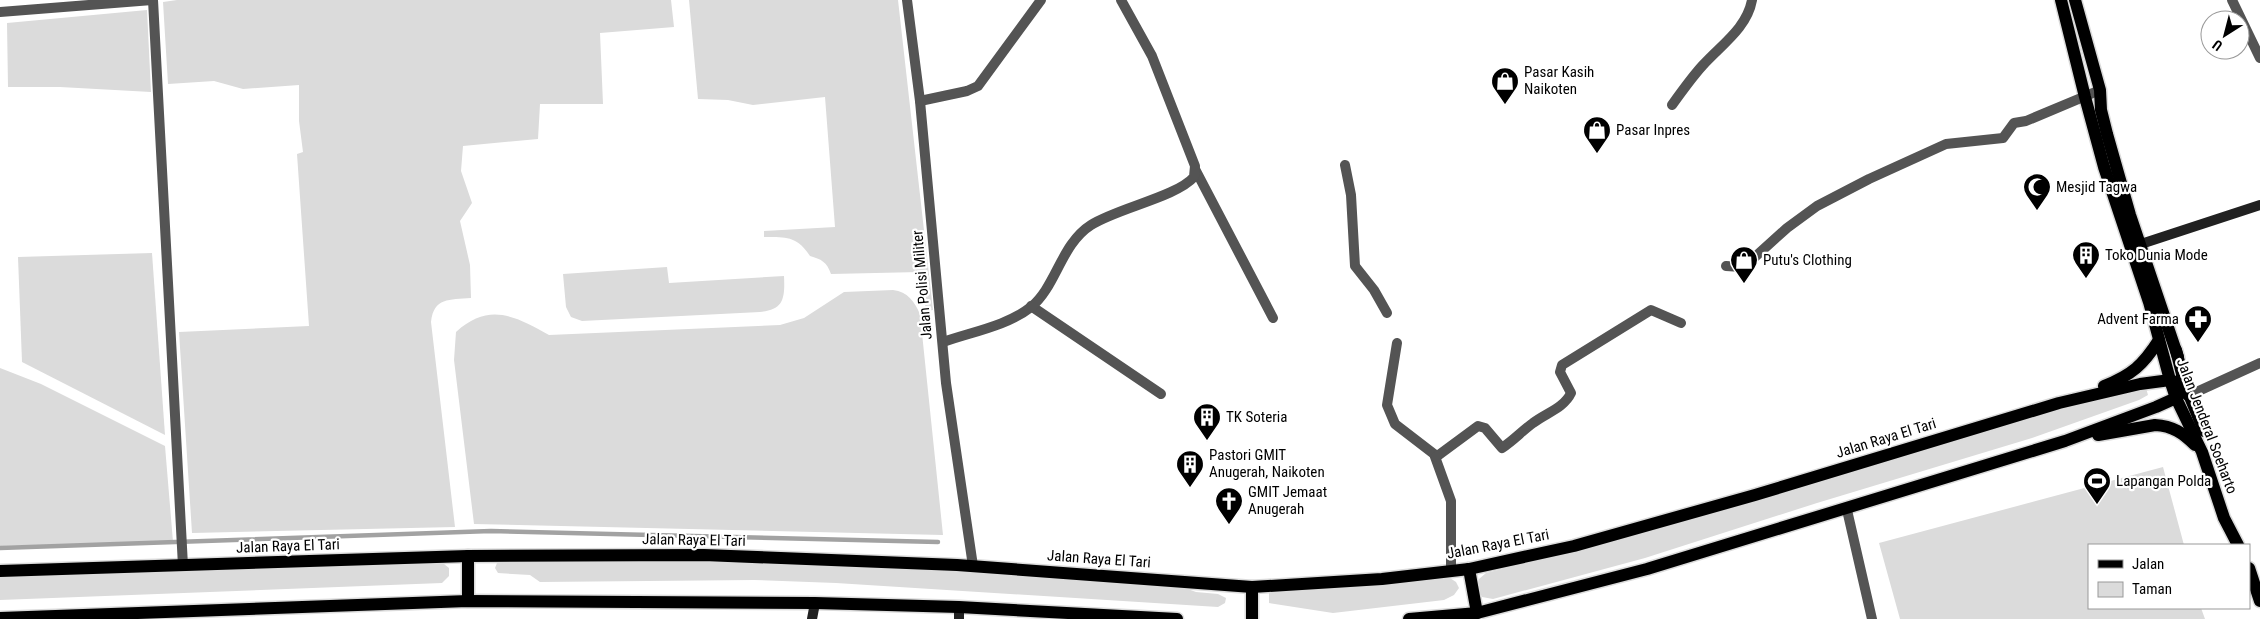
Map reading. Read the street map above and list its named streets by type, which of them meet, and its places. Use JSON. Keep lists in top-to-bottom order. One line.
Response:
{"streets":{"main road":["Jalan Jenderal Soeharto","Jalan Raya El Tari"],"street":["Jalan Polisi Militer"]},"crossings":[["Jalan Polisi Militer","Jalan Raya El Tari"],["Jalan Jenderal Soeharto","Jalan Raya El Tari"]],"places":{"shop":["Pasar Kasih Naikoten","Pasar Inpres","Putu's Clothing"],"mosque":["Mesjid Tagwa"],"building":["Toko Dunia Mode","TK Soteria","Pastori GMIT Anugerah, Naikoten"],"pharmacy":["Advent Farma"],"sports":["Lapangan Polda"],"church":["GMIT Jemaat Anugerah"]},"legend":["Jalan","Taman"],"north":"bottom left"}
